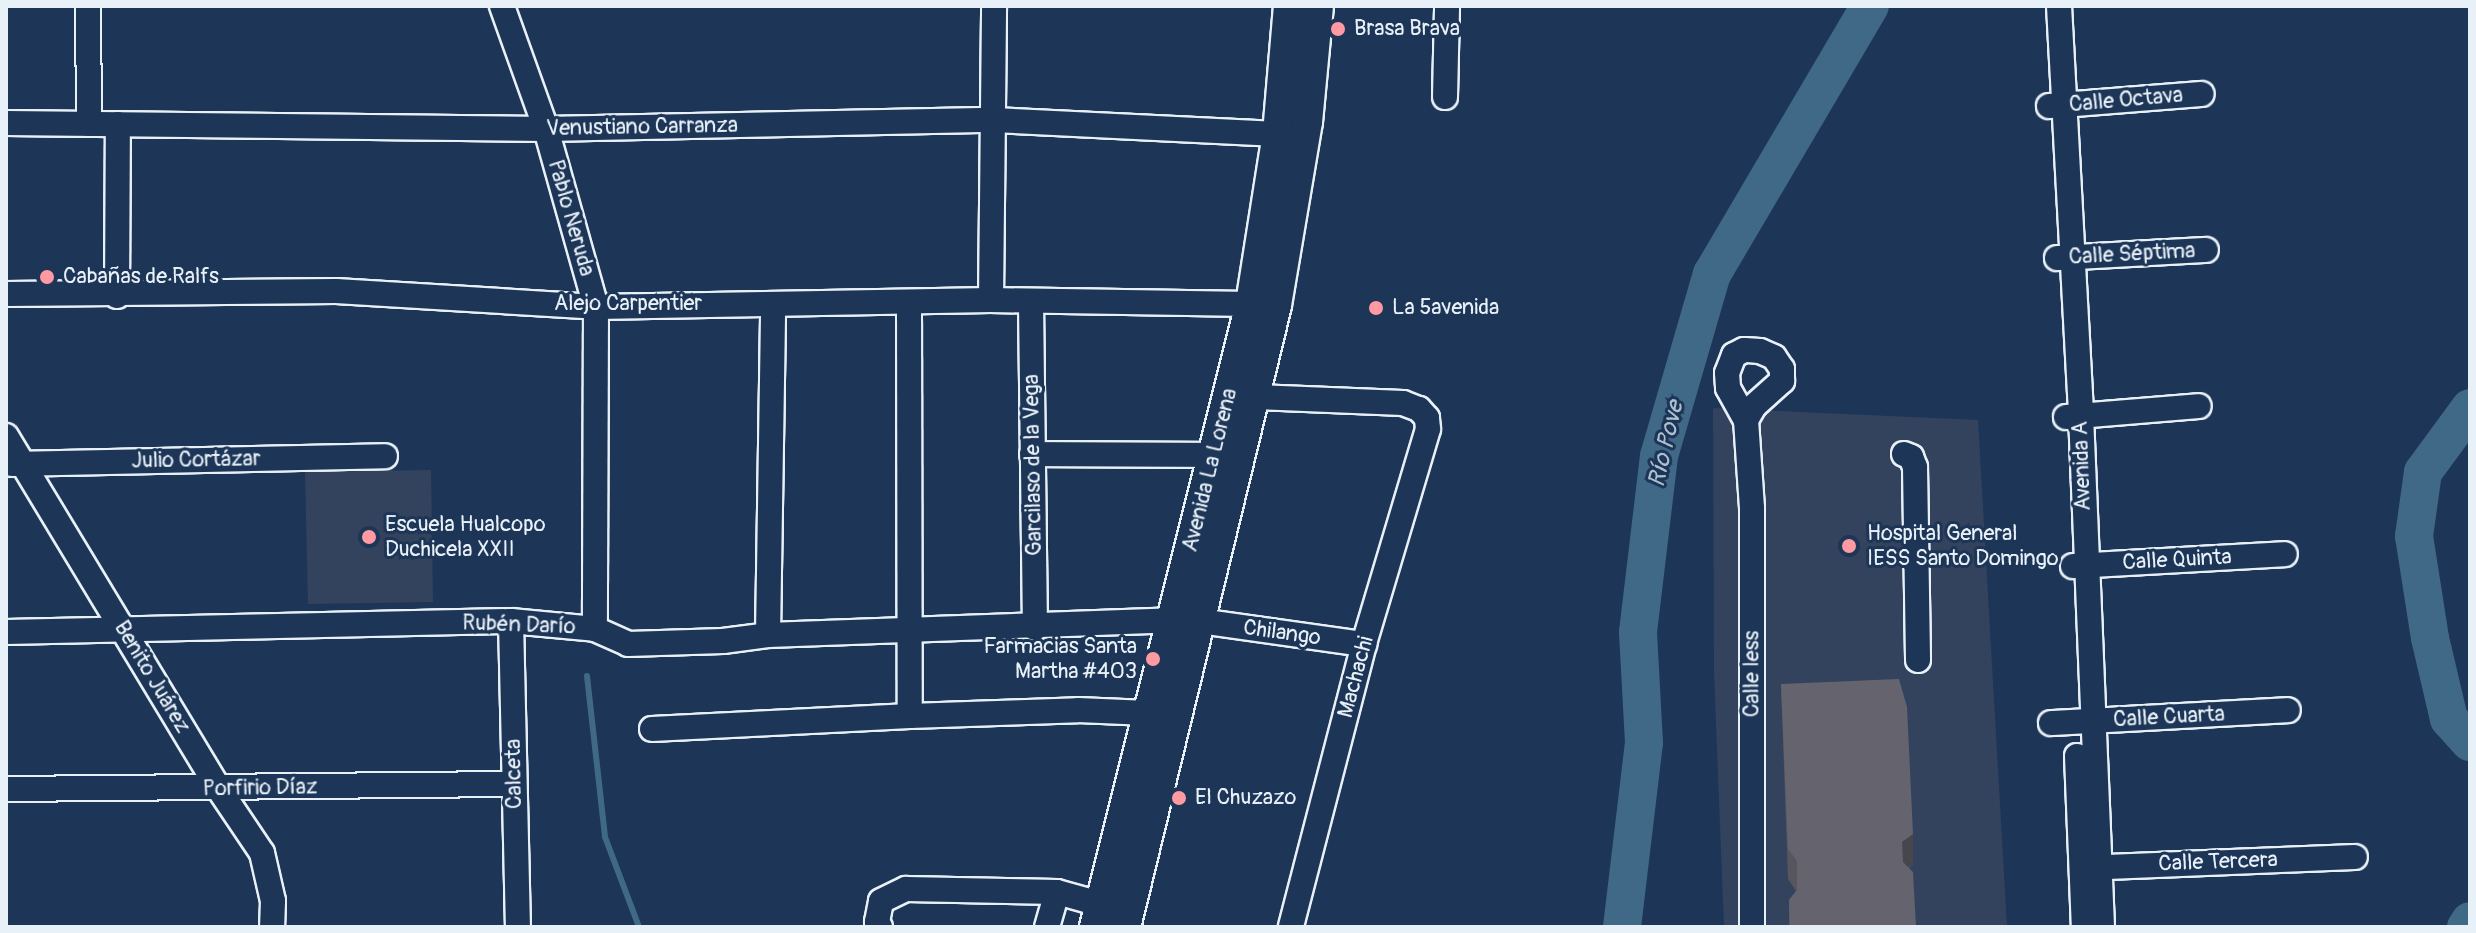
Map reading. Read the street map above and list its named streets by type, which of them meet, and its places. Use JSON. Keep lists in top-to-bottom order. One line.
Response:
{"streets":{"main road":["Avenida La Lorena"],"street":["Calle Octava","Venustiano Carranza","Pablo Neruda","Calle Séptima","Alejo Carpentier","Julio Cortázar","Garcilaso de la Vega","Avenida A","Calle Quinta","Rubén Darío","Chilango","Calle Iess","Benito Juárez","Machachi","Calle Cuarta","Calceta","Porfirio Díaz","Calle Tercera"]},"crossings":[["Calle Octava","Avenida A"],["Venustiano Carranza","Pablo Neruda"],["Venustiano Carranza","Avenida La Lorena"],["Pablo Neruda","Alejo Carpentier"],["Pablo Neruda","Rubén Darío"],["Calle Séptima","Avenida A"],["Alejo Carpentier","Garcilaso de la Vega"],["Alejo Carpentier","Avenida La Lorena"],["Julio Cortázar","Benito Juárez"],["Garcilaso de la Vega","Rubén Darío"],["Avenida A","Calle Quinta"],["Avenida A","Calle Cuarta"],["Avenida A","Calle Tercera"],["Avenida La Lorena","Rubén Darío"],["Avenida La Lorena","Chilango"],["Avenida La Lorena","Machachi"],["Rubén Darío","Chilango"],["Rubén Darío","Benito Juárez"],["Rubén Darío","Calceta"],["Chilango","Machachi"],["Benito Juárez","Porfirio Díaz"],["Calceta","Porfirio Díaz"]],"water":["Río Pove"],"places":["Brasa Brava","Cabañas de Ralfs","La 5avenida","Escuela Hualcopo Duchicela XXII","Hospital General IESS Santo Domingo","Farmacias Santa Martha #403","El Chuzazo"]}
